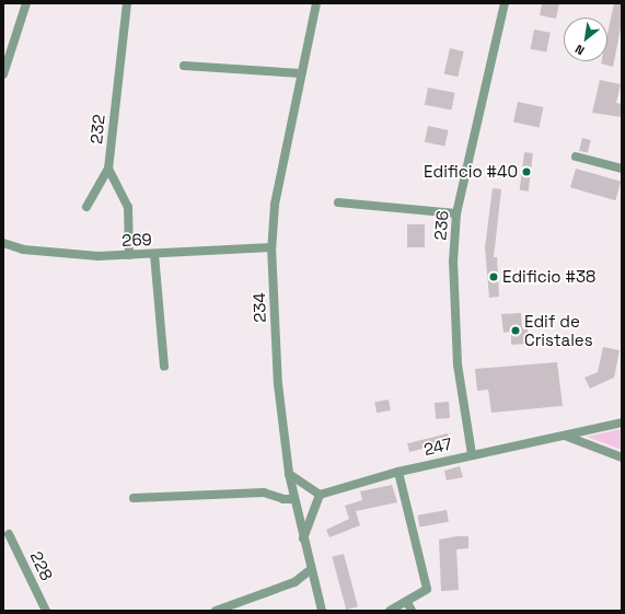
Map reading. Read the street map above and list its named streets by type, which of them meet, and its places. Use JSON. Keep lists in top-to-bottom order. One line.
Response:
{"streets":{"street":["232","236","269","234","247","228"]},"crossings":[["232","269"],["236","247"],["269","234"]],"places":["Edificio #40","Edificio #38","Edif de Cristales"],"north":"bottom left"}
